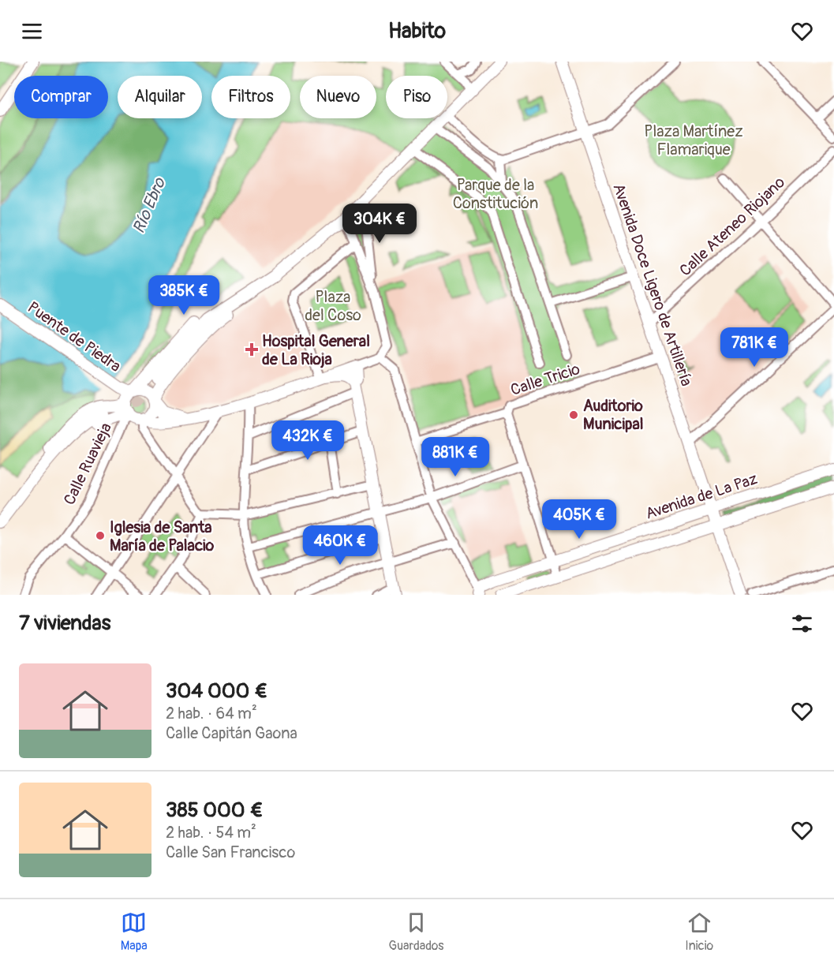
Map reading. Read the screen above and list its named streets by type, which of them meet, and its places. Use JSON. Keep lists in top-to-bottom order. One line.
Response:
{"streets":{"main road":["Avenida Doce Ligero de Artillería","Puente de Piedra","Avenida de La Paz"],"street":["Calle Ateneo Riojano","Calle Tricio","Calle Ruavieja"]},"crossings":[["Calle Ateneo Riojano","Avenida Doce Ligero de Artillería"],["Avenida Doce Ligero de Artillería","Calle Tricio"],["Avenida Doce Ligero de Artillería","Avenida de La Paz"],["Puente de Piedra","Calle Ruavieja"]],"water":["Río Ebro"],"parks":["Plaza Martínez Flamarique","Parque de la Constitución","Plaza del Coso"],"places":{"health":["Hospital General de La Rioja"],"other":["Auditorio Municipal","Iglesia de Santa María de Palacio"]},"page":{"header":"Habito","chip":["Comprar","Alquilar","Filtros","Nuevo","Piso"],"price":["304K €","385K €","781K €","432K €","881K €","405K €","460K €"],"heading":"7 viviendas","list":[{"name":"304 000 €","note":"2 hab. · 64 m² · Calle Capitán Gaona"},{"name":"385 000 €","note":"2 hab. · 54 m² · Calle San Francisco"}],"tabs":["Mapa","Guardados","Inicio"]}}
